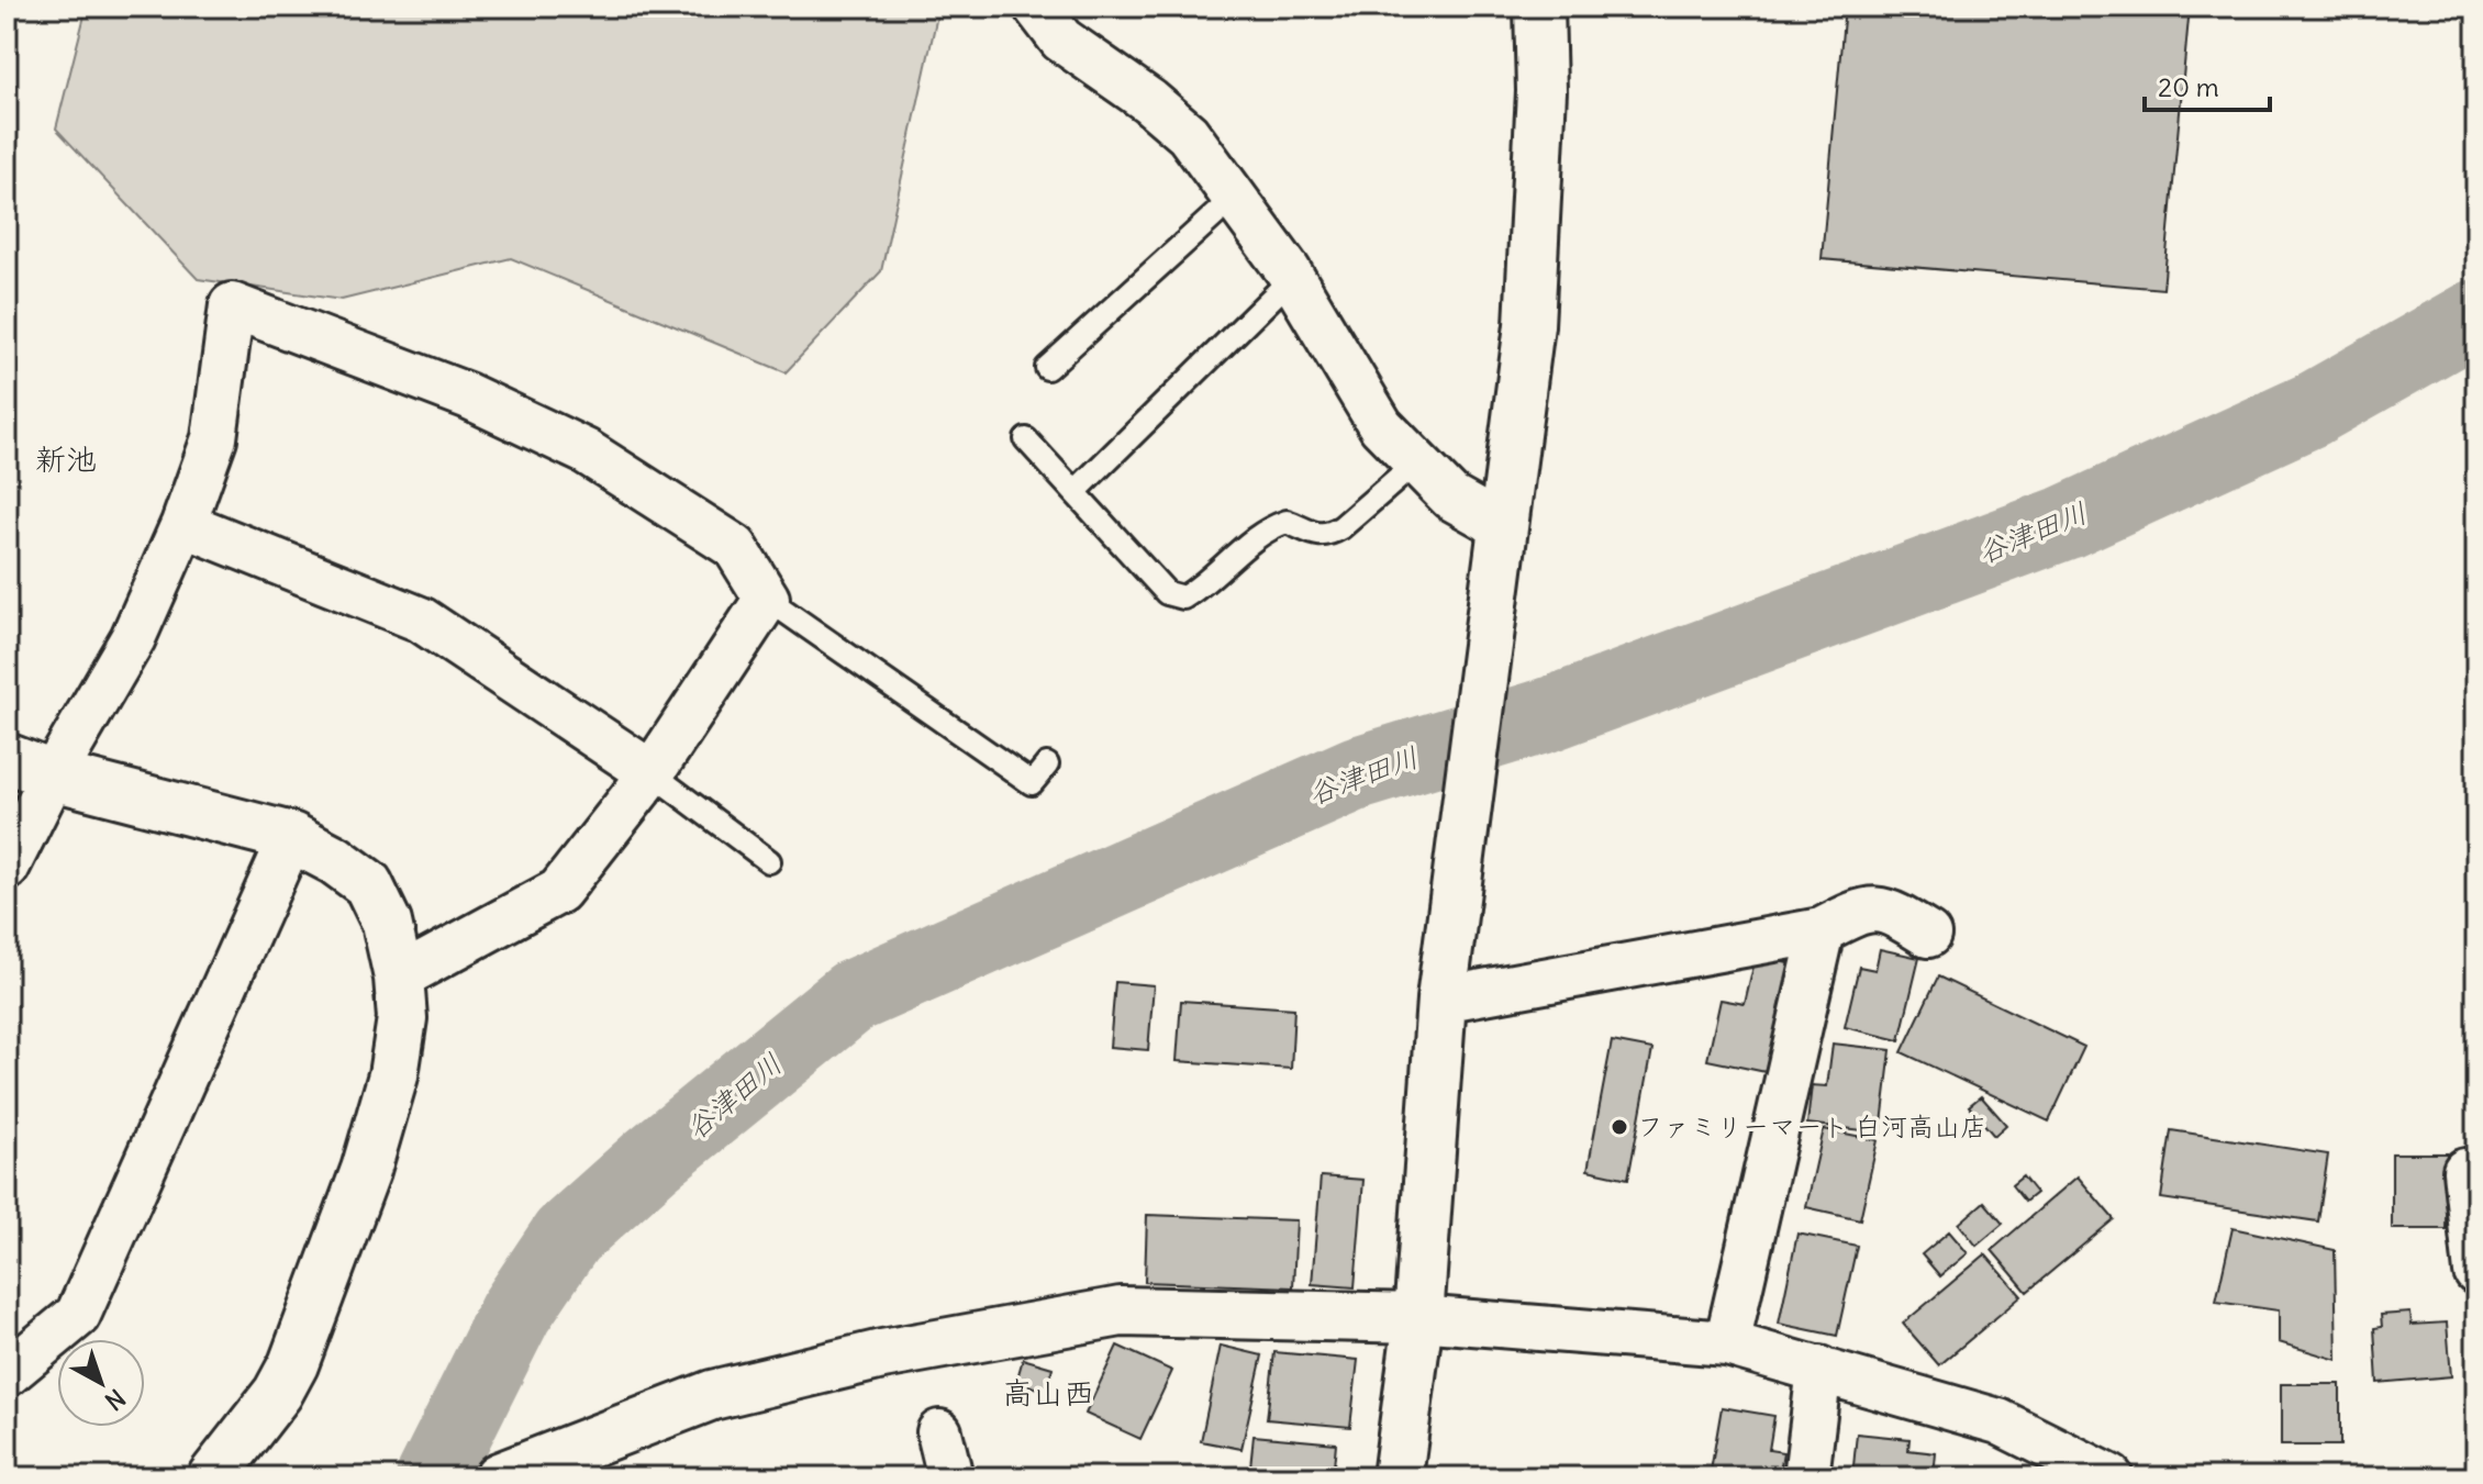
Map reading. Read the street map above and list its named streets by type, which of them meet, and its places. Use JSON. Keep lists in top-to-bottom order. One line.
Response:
{"districts":["新池","高山西"],"water":["谷津田川"],"places":["ファミリーマート 白河高山店"],"scale_bar":"20 m","north":"bottom right"}
